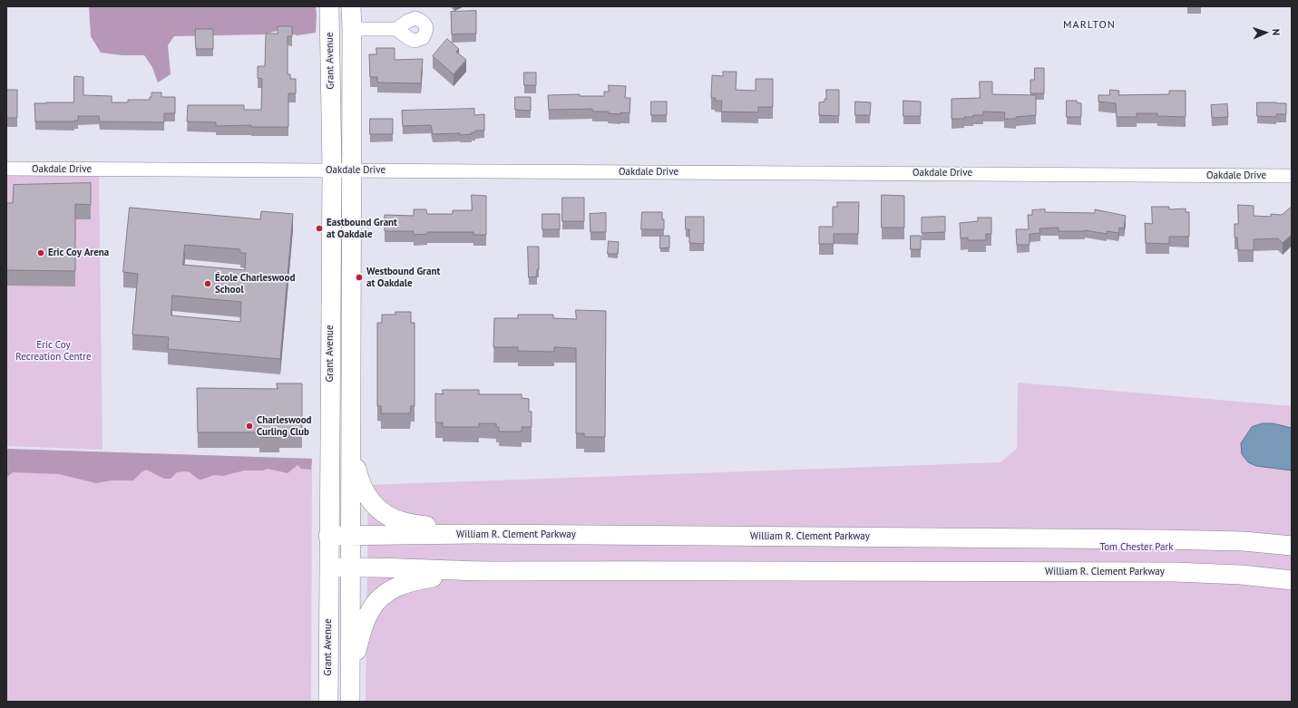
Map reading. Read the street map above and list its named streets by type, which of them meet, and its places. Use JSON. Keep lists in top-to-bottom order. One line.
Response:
{"streets":{"main road":["Grant Avenue","William R. Clement Parkway"],"street":["Oakdale Drive"]},"crossings":[["Grant Avenue","Oakdale Drive"],["Grant Avenue","William R. Clement Parkway"]],"districts":["MARLTON"],"parks":["Eric Coy Recreation Centre","Tom Chester Park"],"places":["Eastbound Grant at Oakdale","Eric Coy Arena","Westbound Grant at Oakdale","École Charleswood School","Charleswood Curling Club"],"north":"right"}
